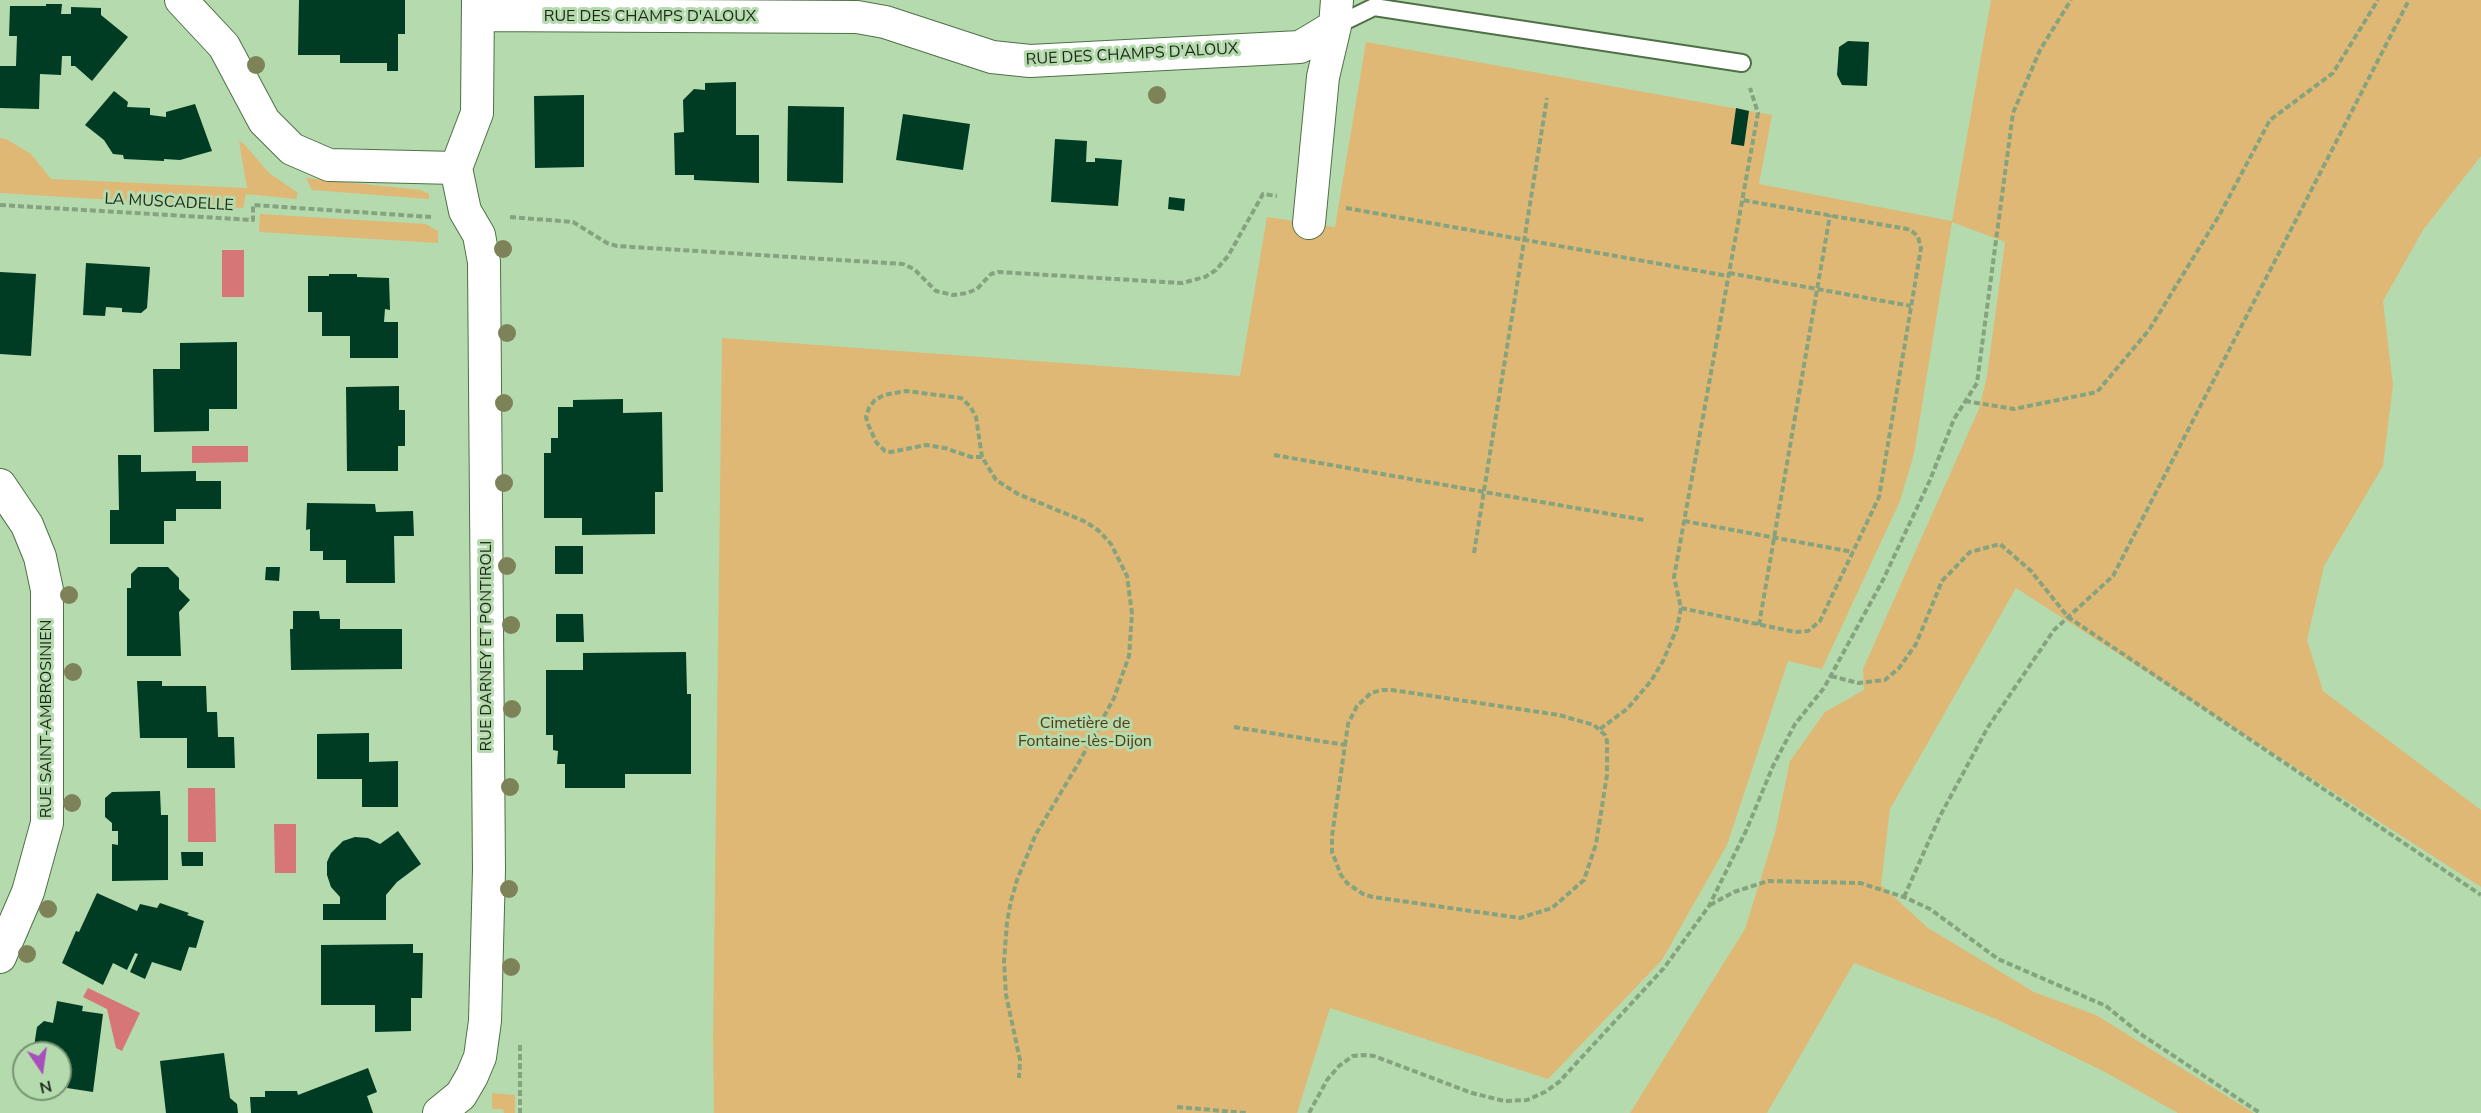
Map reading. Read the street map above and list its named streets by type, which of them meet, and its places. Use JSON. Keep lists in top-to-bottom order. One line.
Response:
{"streets":{"street":["RUE DES CHAMPS D'ALOUX","RUE DARNEY ET PONTIROLI","RUE SAINT-AMBROSINIEN"],"path":["LA MUSCADELLE"]},"crossings":[["LA MUSCADELLE","RUE DARNEY ET PONTIROLI"]],"parks":["Cimetière de Fontaine-lès-Dijon"],"north":"bottom"}
